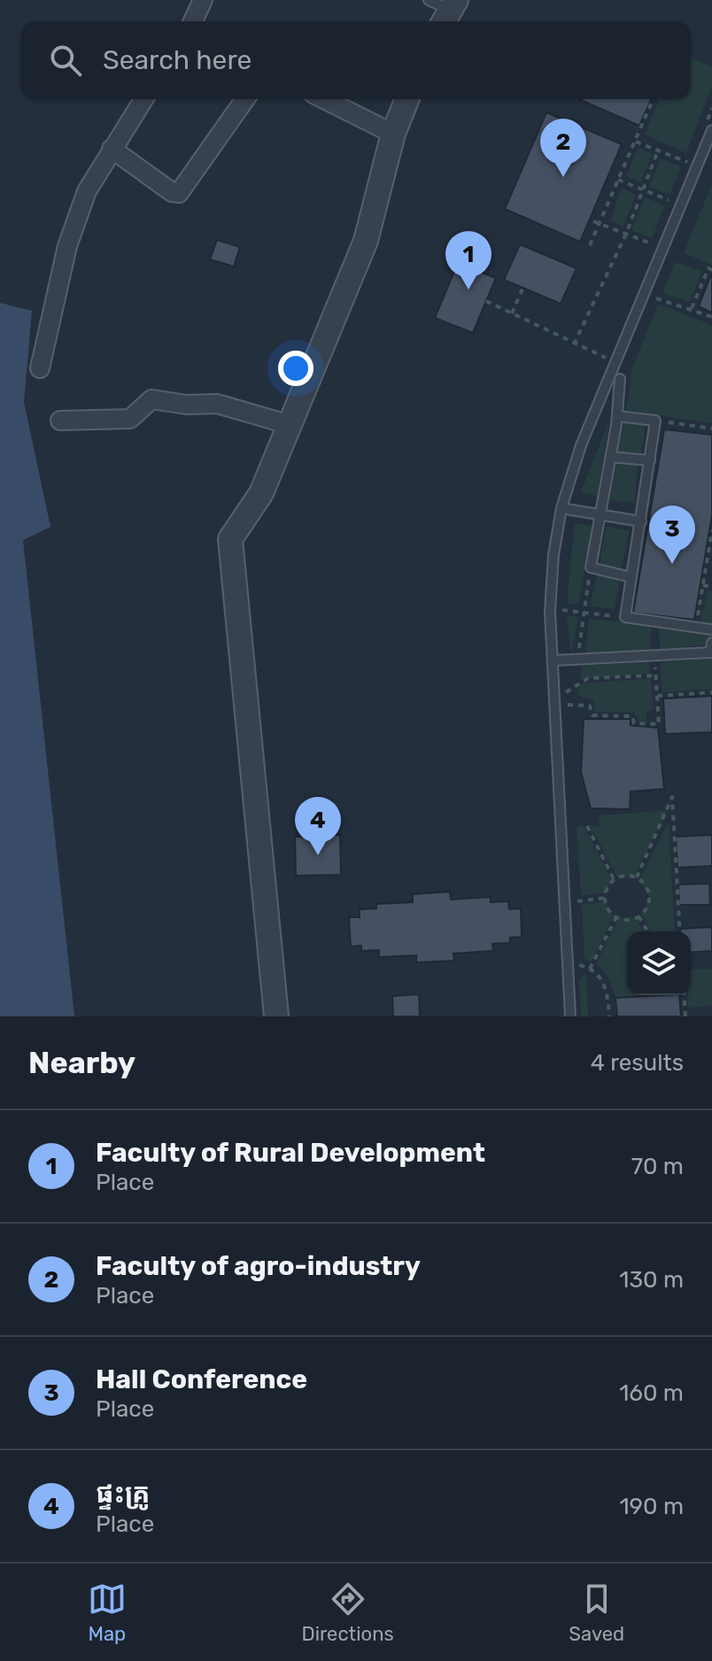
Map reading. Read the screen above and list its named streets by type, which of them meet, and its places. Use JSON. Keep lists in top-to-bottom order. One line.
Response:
{"page":{"search":"Search here","pins":["2","1","3","4"],"heading":["Nearby","4 results"],"list":[{"mark":"1","name":"Faculty of Rural Development","note":"Place","value":"70 m"},{"mark":"2","name":"Faculty of agro-industry","note":"Place","value":"130 m"},{"mark":"3","name":"Hall Conference","note":"Place","value":"160 m"},{"mark":"4","name":"ផ្ទះគ្រូ","note":"Place","value":"190 m"}],"nav":["Map","Directions","Saved"]}}
